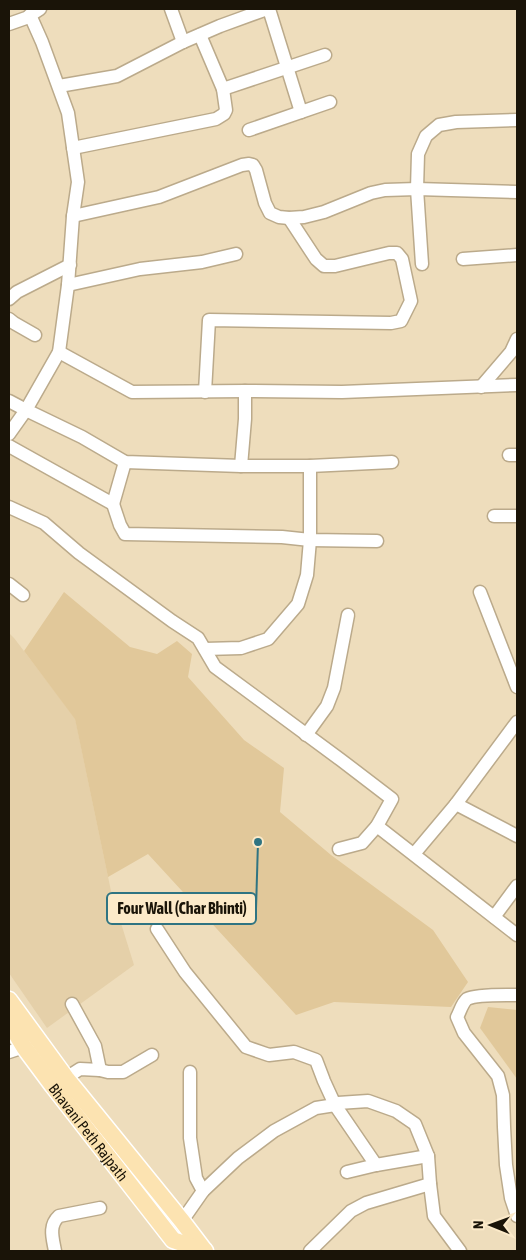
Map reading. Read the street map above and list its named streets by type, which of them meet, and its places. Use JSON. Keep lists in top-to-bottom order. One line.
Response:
{"streets":{"main road":["Bhavani Peth Rajpath"]},"places":["Four Wall (Char Bhinti)"],"north":"left"}
